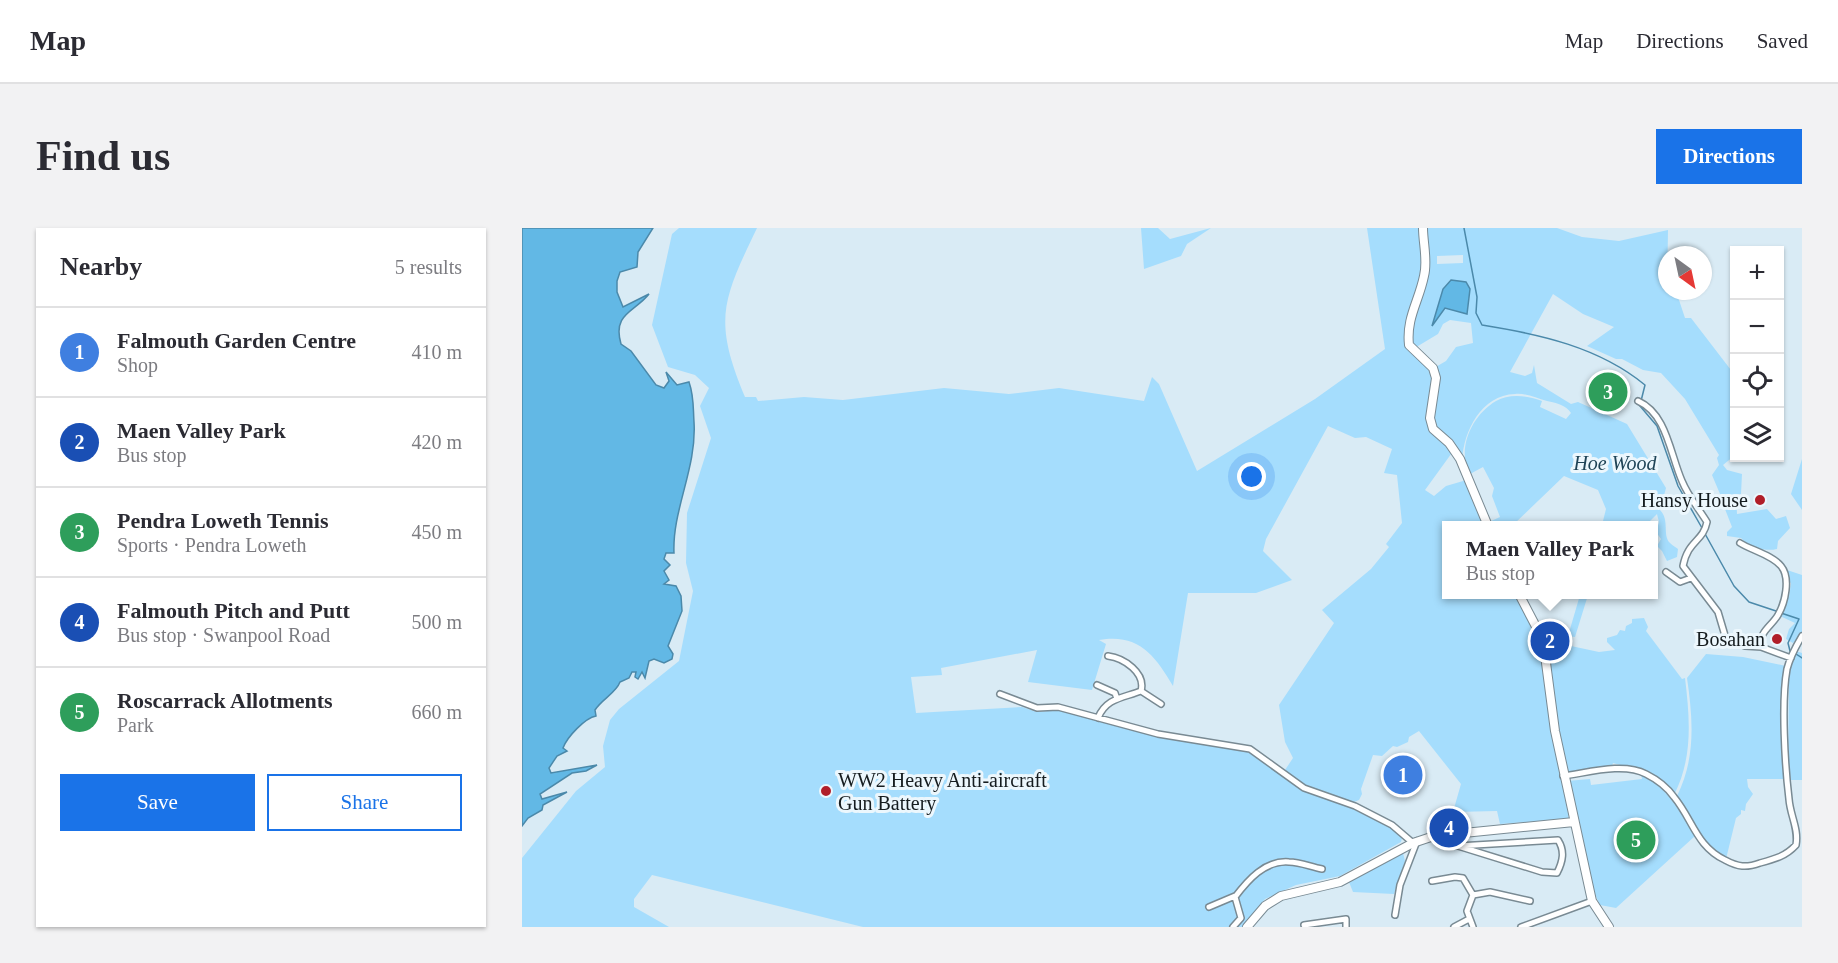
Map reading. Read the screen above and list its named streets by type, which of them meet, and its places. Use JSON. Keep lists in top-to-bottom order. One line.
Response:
{"parks":["Hoe Wood"],"places":["Hansy House","Bosahan","WW2 Heavy Anti-aircraft Gun Battery"],"north":"bottom right","page":{"header":"Map","nav":["Map","Directions","Saved"],"buttons":["Directions",["Save","Share"]],"title":"Find us","heading":["Nearby","5 results"],"map_buttons":["+","−"],"list":[{"mark":"1","name":"Falmouth Garden Centre","note":"Shop","value":"410 m"},{"mark":"2","name":"Maen Valley Park","note":"Bus stop","value":"420 m"},{"mark":"3","name":"Pendra Loweth Tennis","note":"Sports · Pendra Loweth","value":"450 m"},{"mark":"4","name":"Falmouth Pitch and Putt","note":"Bus stop · Swanpool Road","value":"500 m"},{"mark":"5","name":"Roscarrack Allotments","note":"Park","value":"660 m"}],"pins":["3","2","1","4","5"],"popup":["Maen Valley Park","Bus stop"]}}
